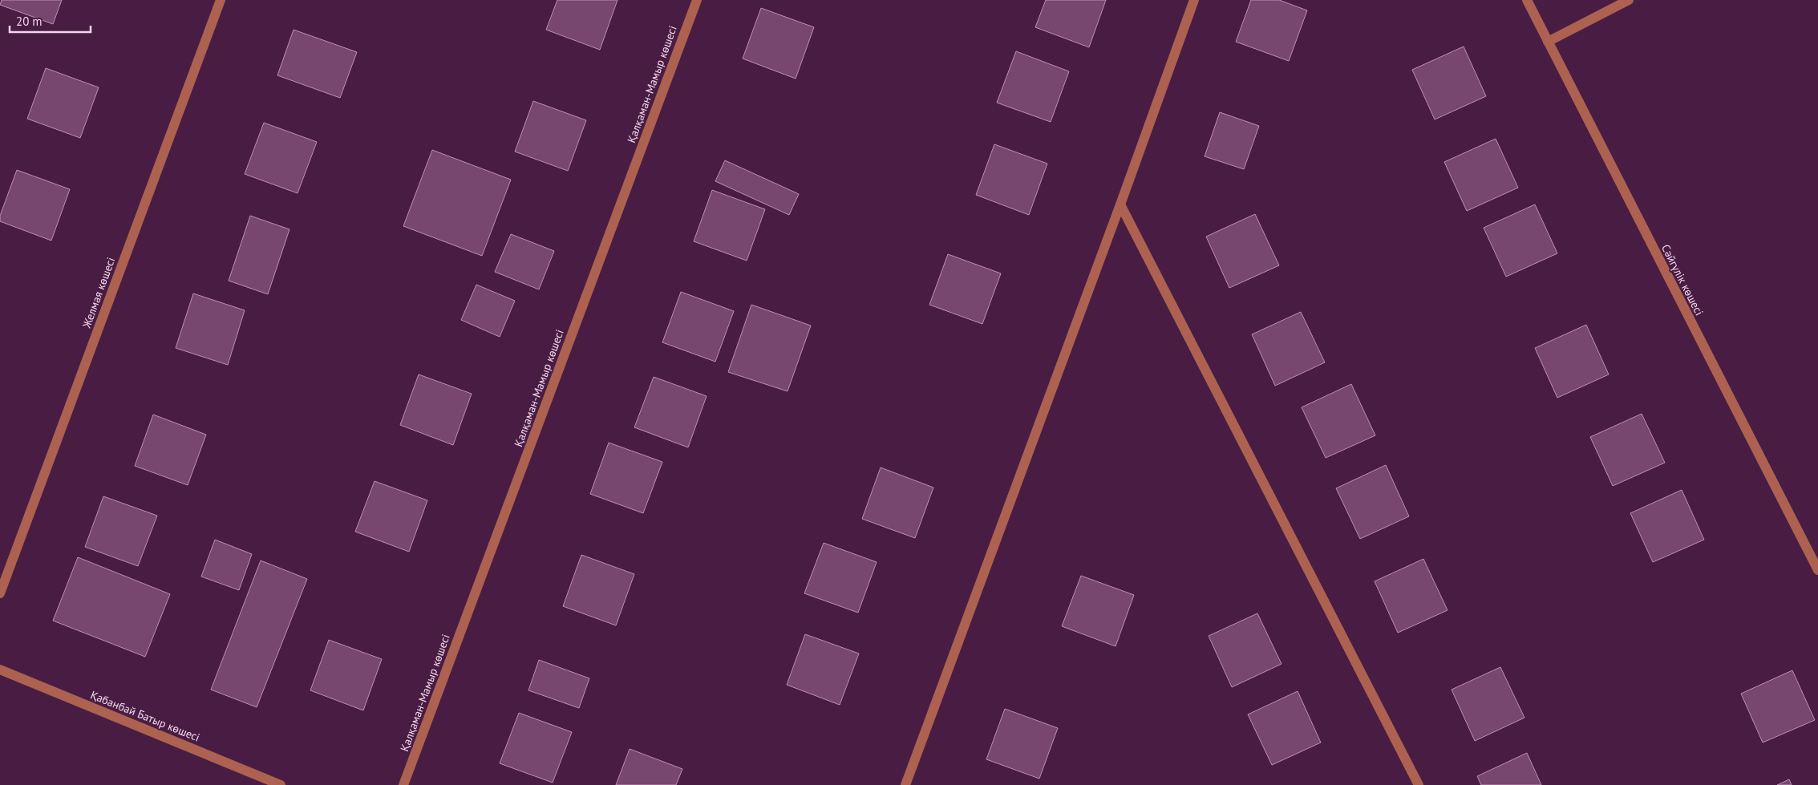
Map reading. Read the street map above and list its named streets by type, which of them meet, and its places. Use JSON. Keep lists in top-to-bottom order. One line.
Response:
{"streets":{"street":["Қалқаман-Мамыр көшесі","Сәйгүлік көшесі","Желмая көшесі","Қабанбай Батыр көшесі"]},"scale_bar":"20 m"}
